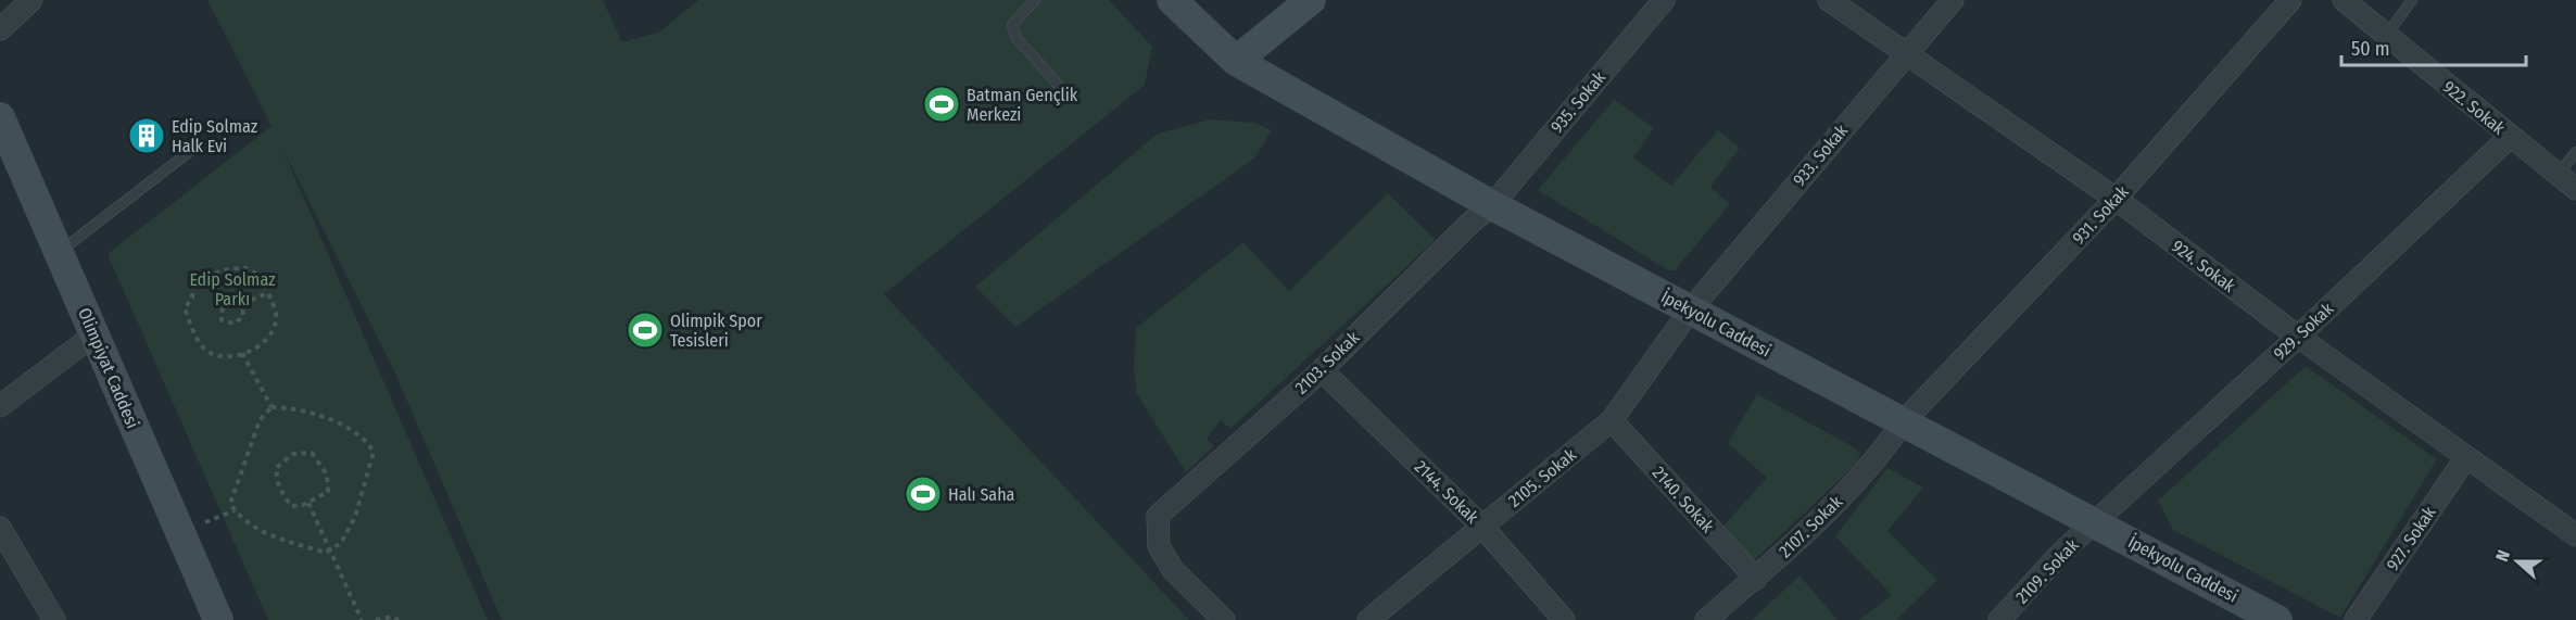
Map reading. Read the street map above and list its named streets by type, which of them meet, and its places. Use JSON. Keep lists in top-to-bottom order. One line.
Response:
{"streets":{"street":["935. Sokak","922. Sokak","933. Sokak","931. Sokak","924. Sokak","İpekyolu Caddesi","929. Sokak","2103. Sokak","Olimpiyat Caddesi","2105. Sokak","2144. Sokak","2140. Sokak","2107. Sokak","927. Sokak","2109. Sokak"]},"crossings":[["935. Sokak","İpekyolu Caddesi"],["935. Sokak","2103. Sokak"],["922. Sokak","929. Sokak"],["933. Sokak","924. Sokak"],["933. Sokak","İpekyolu Caddesi"],["933. Sokak","2105. Sokak"],["931. Sokak","924. Sokak"],["931. Sokak","İpekyolu Caddesi"],["931. Sokak","2107. Sokak"],["924. Sokak","929. Sokak"],["924. Sokak","927. Sokak"],["İpekyolu Caddesi","929. Sokak"],["İpekyolu Caddesi","2103. Sokak"],["İpekyolu Caddesi","2105. Sokak"],["İpekyolu Caddesi","2107. Sokak"],["İpekyolu Caddesi","2109. Sokak"],["929. Sokak","2109. Sokak"],["2103. Sokak","2144. Sokak"],["2105. Sokak","2144. Sokak"],["2105. Sokak","2140. Sokak"],["2140. Sokak","2107. Sokak"]],"parks":["Edip Solmaz Parkı"],"places":{"sports":["Batman Gençlik Merkezi","Olimpik Spor Tesisleri","Halı Saha"],"building":["Edip Solmaz Halk Evi"]},"scale_bar":"50 m","north":"left"}
